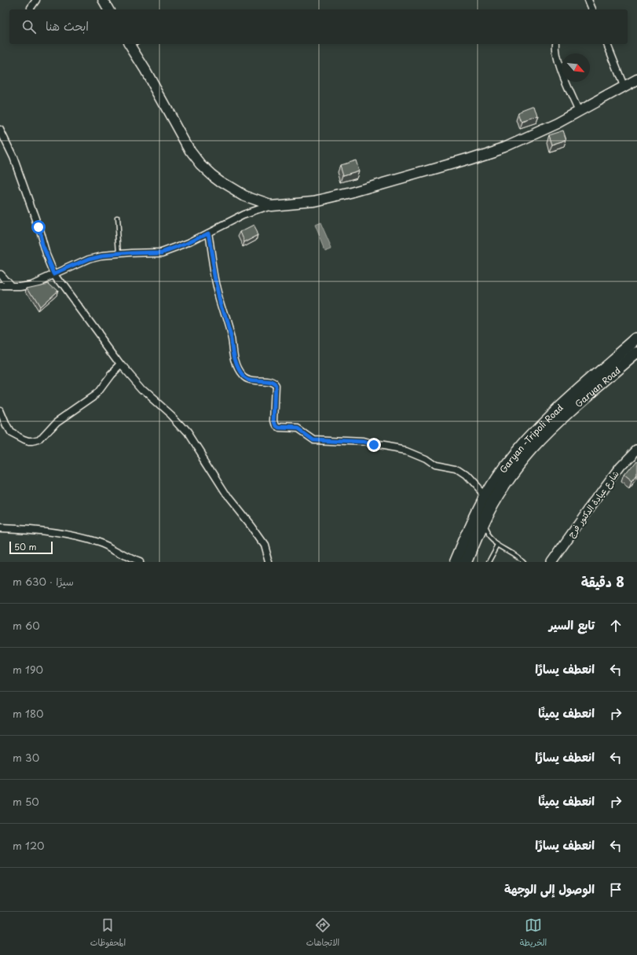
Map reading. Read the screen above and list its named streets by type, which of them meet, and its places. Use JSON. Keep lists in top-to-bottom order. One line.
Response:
{"streets":{"highway":["Garyan Road","Garyan -Tripoli Road"],"main road":["شارع عيادة الدكتور فرج"]},"scale_bar":"50 m","north":"bottom right","page":{"search":"ابحث هنا","scale":"50 m","heading":["8 دقيقة","سيرًا · 630 m"],"list":[["تابع السير","60 m"],["انعطف يسارًا","190 m"],["انعطف يمينًا","180 m"],["انعطف يسارًا","30 m"],["انعطف يمينًا","50 m"],["انعطف يسارًا","120 m"],"الوصول إلى الوجهة"],"nav":["الخريطة","الاتجاهات","المحفوظات"]}}
